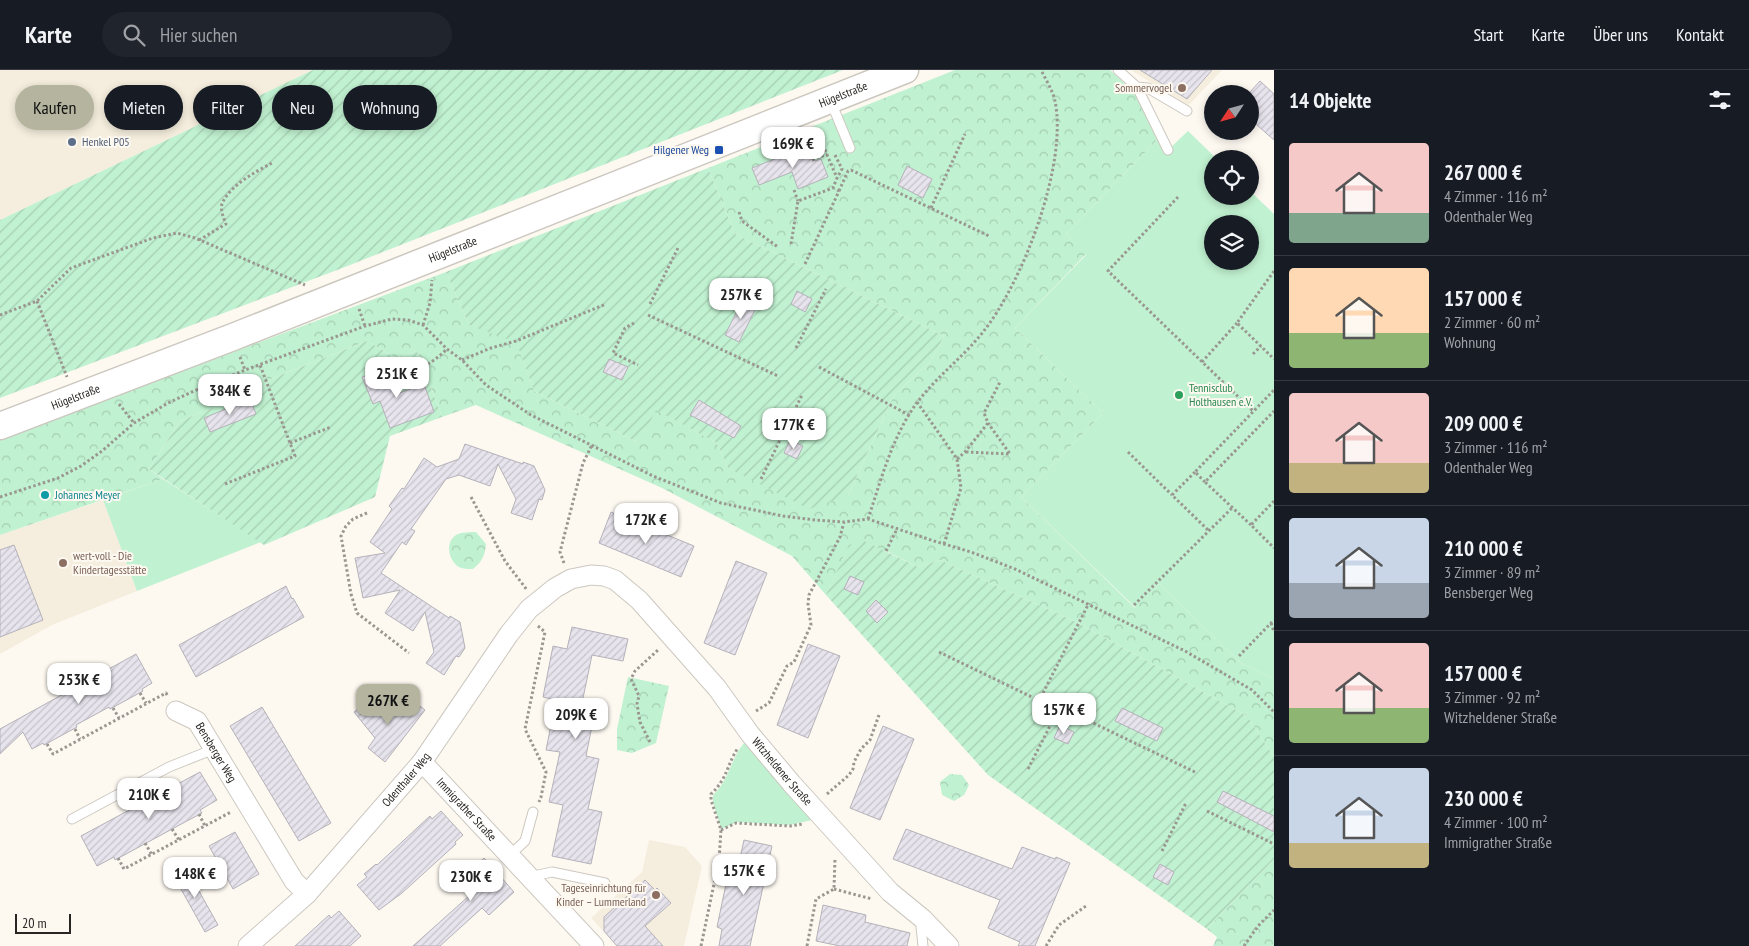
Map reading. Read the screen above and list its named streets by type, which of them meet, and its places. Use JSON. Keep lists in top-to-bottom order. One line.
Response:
{"streets":{"street":["Hügelstraße","Bensberger Weg","Witzheldener Straße","Odenthaler Weg","Immigrather Straße"]},"crossings":[["Bensberger Weg","Odenthaler Weg"],["Witzheldener Straße","Odenthaler Weg"],["Odenthaler Weg","Immigrather Straße"]],"places":{"other":["Sommervogel","Henkel P05","Tennisclub Holthausen e.V.","Johannes Meyer","wert-voll - Die Kindertagesstätte","Tageseinrichtung für Kinder – Lummerland"],"transit":["Hilgener Weg"]},"scale_bar":"20 m","north":"bottom left","page":{"header":"Karte","search":"Hier suchen","nav":["Start","Karte","Über uns","Kontakt"],"heading":"14 Objekte","chip":["Kaufen","Mieten","Filter","Neu","Wohnung"],"price":["169K €","257K €","251K €","384K €","177K €","172K €","253K €","267K €","157K €","209K €","210K €","157K €","148K €","230K €"],"list":[{"name":"267 000 €","note":"4 Zimmer · 116 m² · Odenthaler Weg"},{"name":"157 000 €","note":"2 Zimmer · 60 m² · Wohnung"},{"name":"209 000 €","note":"3 Zimmer · 116 m² · Odenthaler Weg"},{"name":"210 000 €","note":"3 Zimmer · 89 m² · Bensberger Weg"},{"name":"157 000 €","note":"3 Zimmer · 92 m² · Witzheldener Straße"},{"name":"230 000 €","note":"4 Zimmer · 100 m² · Immigrather Straße"}],"scale":"20 m"}}
